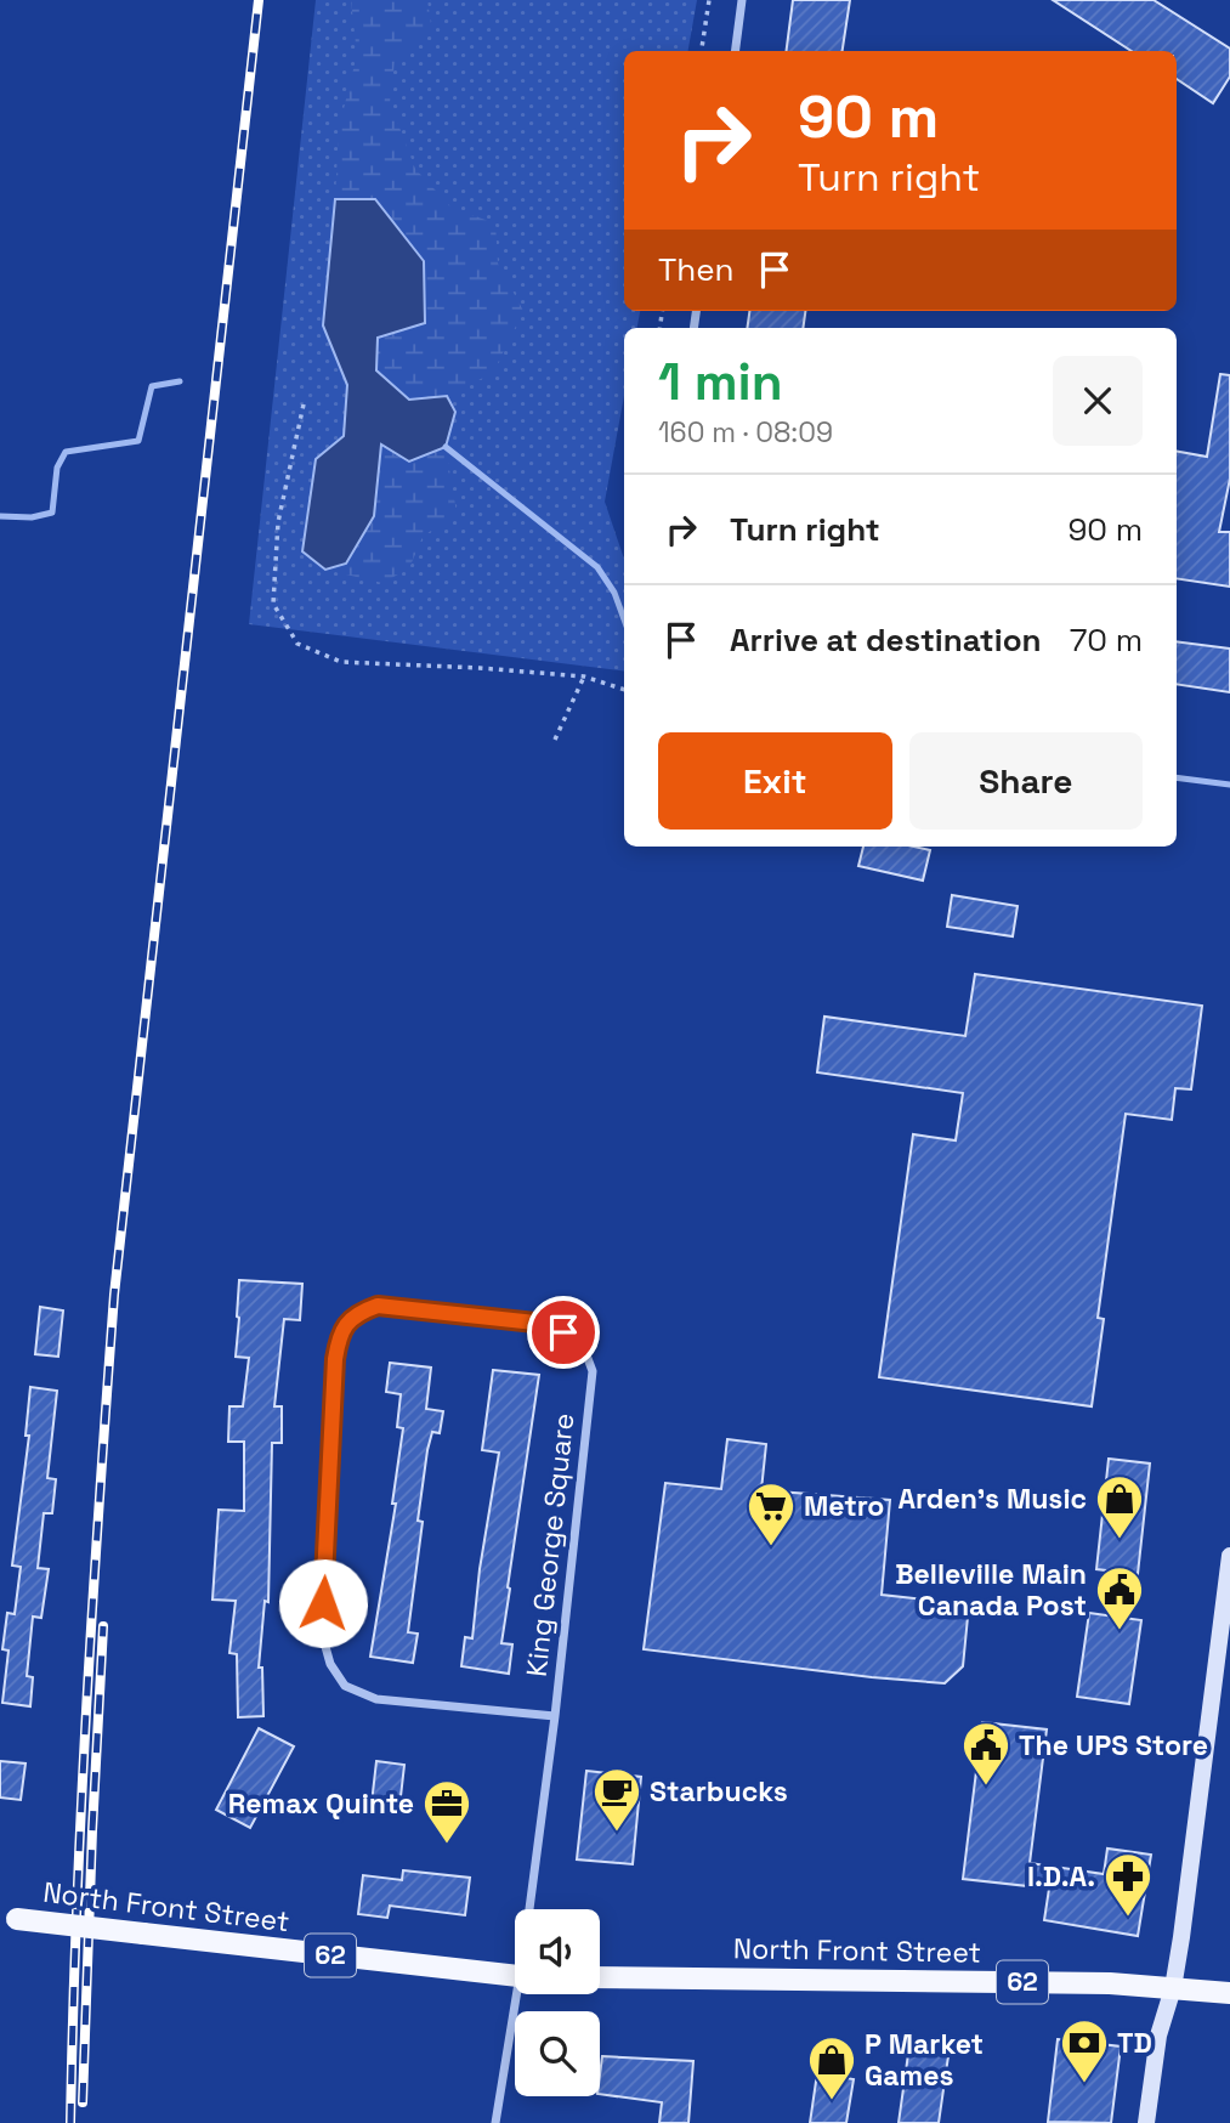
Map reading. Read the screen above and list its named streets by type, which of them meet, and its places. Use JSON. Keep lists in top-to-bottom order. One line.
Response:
{"streets":{"main road":["North Front Street","62"],"street":["King George Square"]},"places":{"shop":["Arden's Music","P Market Games"],"supermarket":["Metro"],"public building":["Belleville Main Canada Post","The UPS Store"],"cafe":["Starbucks"],"office":["Remax Quinte"],"pharmacy":["I.D.A."],"bank":["TD"]},"page":{"turn":["90 m","Turn right"],"then":"Then","heading":["1 min","160 m · 08:09"],"list":[{"name":"Turn right","value":"90 m"},{"name":"Arrive at destination","value":"70 m"}],"buttons":["Exit","Share"]}}
